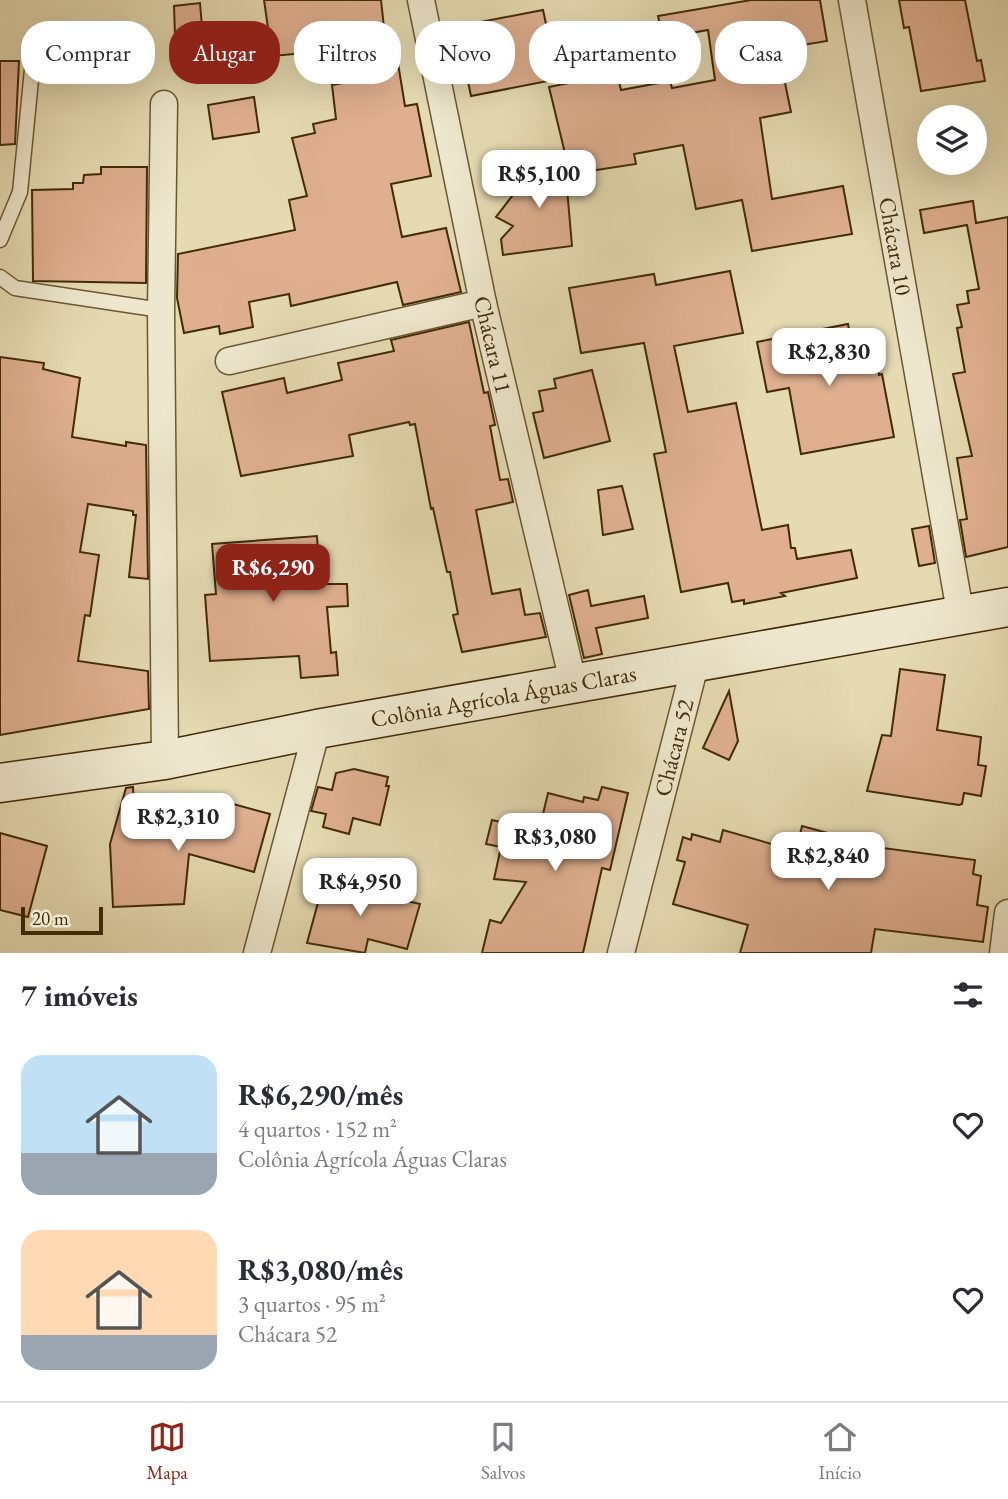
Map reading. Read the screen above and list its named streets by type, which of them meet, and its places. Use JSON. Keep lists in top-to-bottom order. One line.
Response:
{"streets":{"main road":["Colônia Agrícola Águas Claras"],"street":["Chácara 10","Chácara 11","Chácara 52"]},"crossings":[["Chácara 10","Colônia Agrícola Águas Claras"],["Chácara 11","Colônia Agrícola Águas Claras"],["Colônia Agrícola Águas Claras","Chácara 52"]],"scale_bar":"20 m","page":{"chip":["Comprar","Alugar","Filtros","Novo","Apartamento","Casa"],"price":["R$5,100","R$2,830","R$6,290","R$2,310","R$3,080","R$2,840","R$4,950"],"scale":"20 m","heading":"7 imóveis","list":[{"name":"R$6,290/mês","note":"4 quartos · 152 m² · Colônia Agrícola Águas Claras"},{"name":"R$3,080/mês","note":"3 quartos · 95 m² · Chácara 52"}],"tabs":["Mapa","Salvos","Início"]}}
